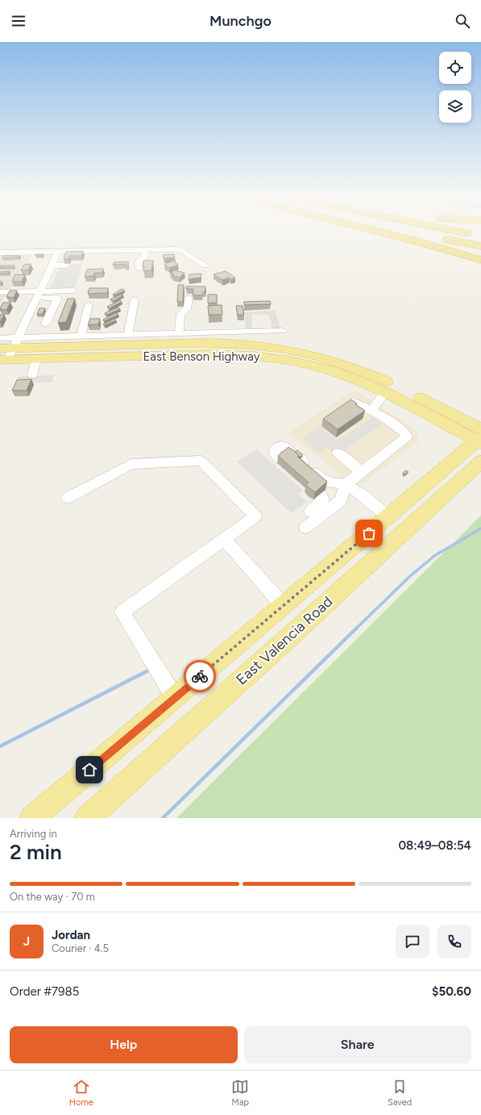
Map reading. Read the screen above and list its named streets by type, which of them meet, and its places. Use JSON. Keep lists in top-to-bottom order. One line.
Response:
{"streets":{"main road":["East Benson Highway","East Valencia Road"]},"crossings":[["East Benson Highway","East Valencia Road"]],"page":{"header":"Munchgo","heading":["2 min","Arriving in","08:49–08:54"],"panel":["Jordan","Courier · 4.5","Order #7985","$50.60"],"bar":"On the way · 70 m","round":"J","buttons":["Help","Share"],"tabs":["Home","Map","Saved"]}}
